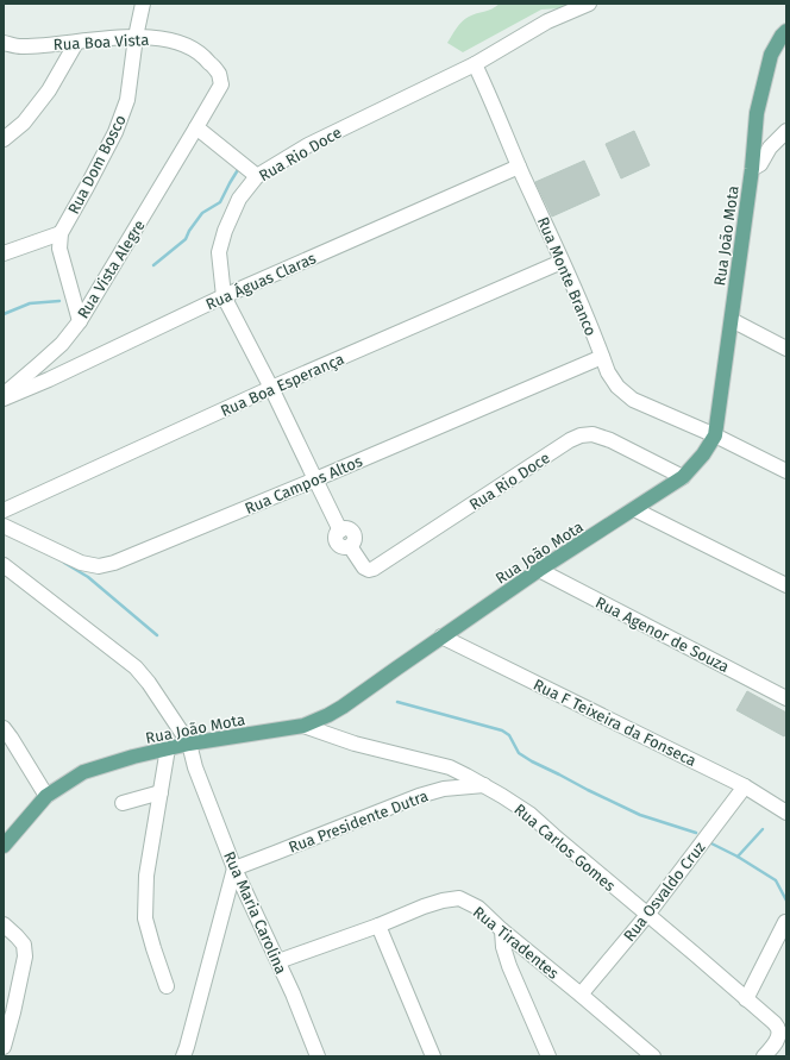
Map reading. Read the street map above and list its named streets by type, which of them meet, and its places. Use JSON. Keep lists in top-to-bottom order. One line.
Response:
{"streets":{"main road":["Rua João Mota"],"street":["Rua Boa Vista","Rua Rio Doce","Rua Dom Bosco","Rua Vista Alegre","Rua Monte Branco","Rua Águas Claras","Rua Boa Esperança","Rua Campos Altos","Rua Agenor de Souza","Rua F Teixeira da Fonseca","Rua Presidente Dutra","Rua Carlos Gomes","Rua Osvaldo Cruz","Rua Maria Carolina","Rua Tiradentes"]},"crossings":[["Rua Boa Vista","Rua Dom Bosco"],["Rua Boa Vista","Rua Vista Alegre"],["Rua Rio Doce","Rua João Mota"],["Rua Rio Doce","Rua Monte Branco"],["Rua Rio Doce","Rua Águas Claras"],["Rua Rio Doce","Rua Boa Esperança"],["Rua Rio Doce","Rua Campos Altos"],["Rua João Mota","Rua Monte Branco"],["Rua João Mota","Rua Agenor de Souza"],["Rua João Mota","Rua F Teixeira da Fonseca"],["Rua João Mota","Rua Carlos Gomes"],["Rua João Mota","Rua Maria Carolina"],["Rua Monte Branco","Rua Águas Claras"],["Rua Monte Branco","Rua Boa Esperança"],["Rua Monte Branco","Rua Campos Altos"],["Rua F Teixeira da Fonseca","Rua Osvaldo Cruz"],["Rua Presidente Dutra","Rua Carlos Gomes"],["Rua Presidente Dutra","Rua Maria Carolina"],["Rua Carlos Gomes","Rua Osvaldo Cruz"],["Rua Osvaldo Cruz","Rua Tiradentes"],["Rua Maria Carolina","Rua Tiradentes"]]}
